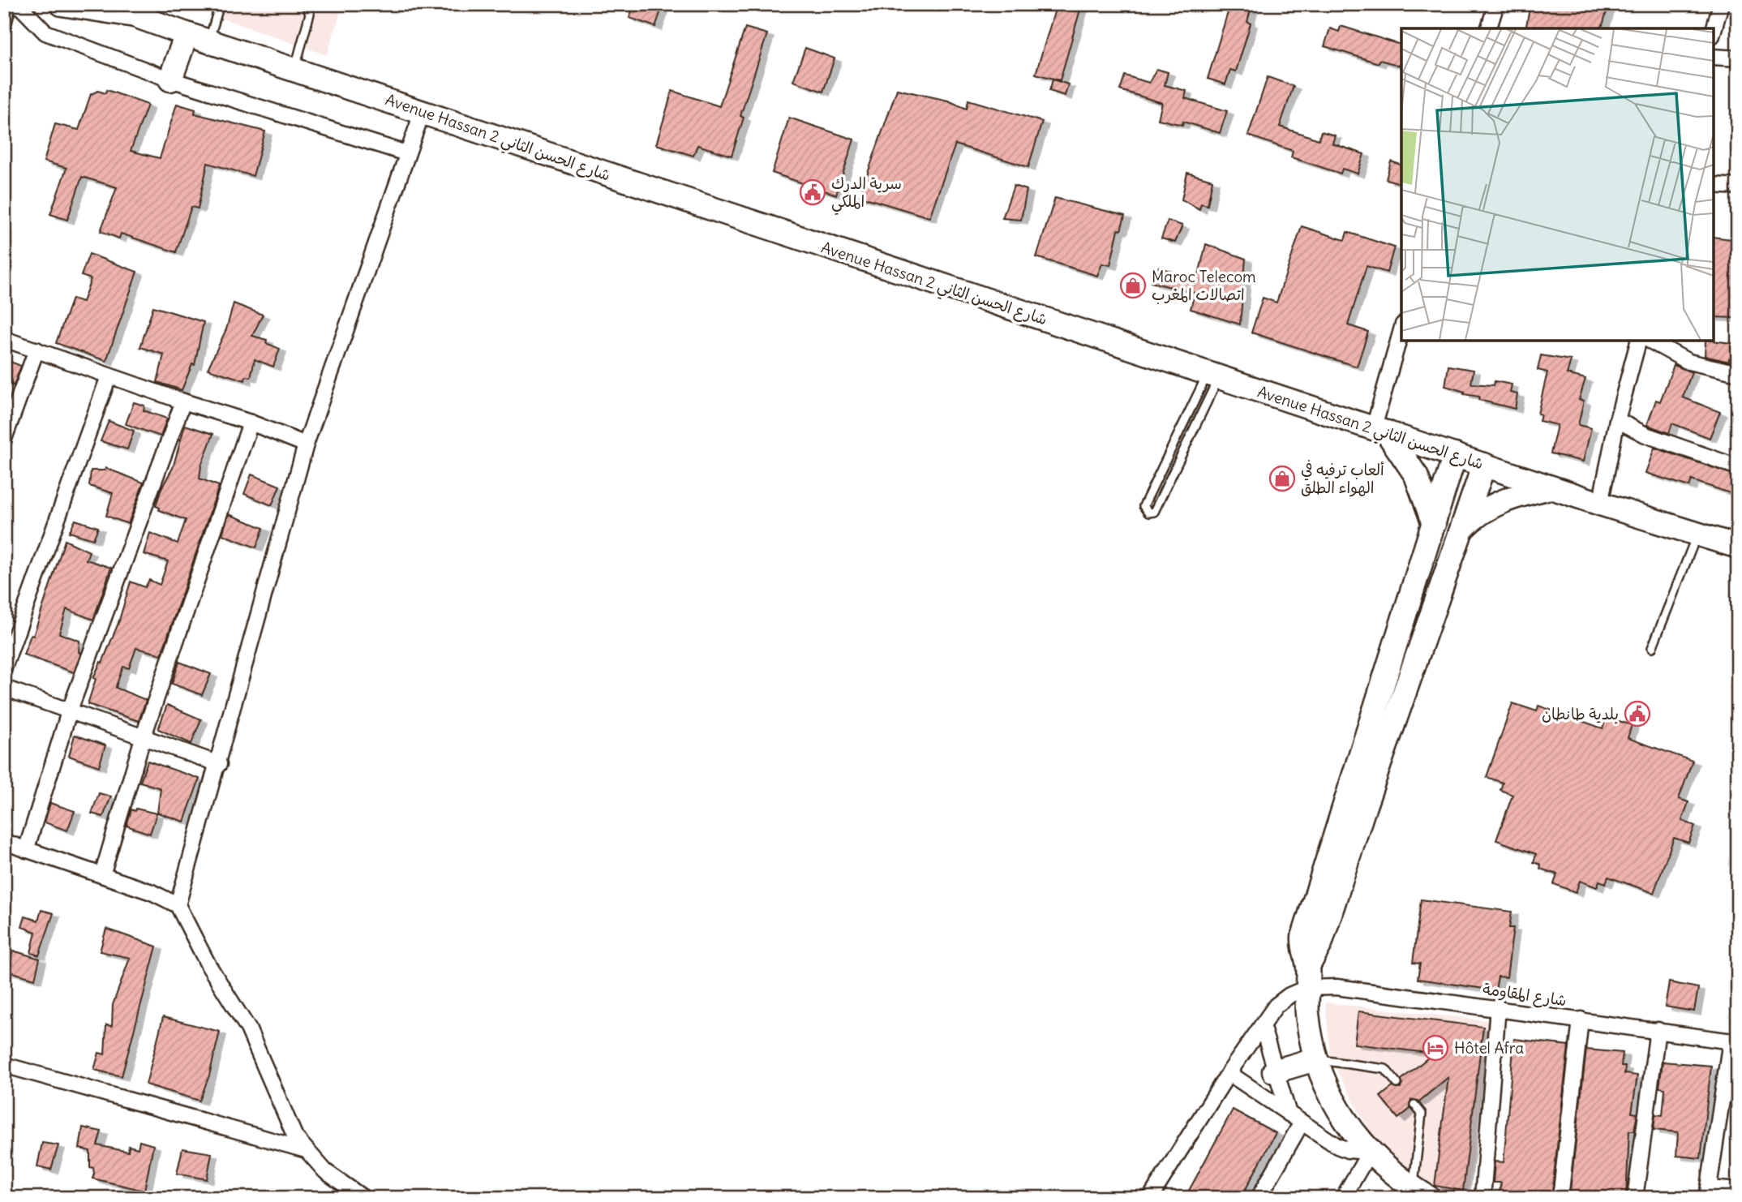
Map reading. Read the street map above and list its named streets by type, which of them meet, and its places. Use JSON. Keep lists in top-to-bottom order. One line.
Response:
{"streets":{"main road":["Avenue Hassan 2 شارع الحسن الثاني"],"street":["شارع المقاومة"]},"places":{"public building":["سرية الدرك الملكي","بلدية طانطان"],"shop":["Maroc Telecom اتصالات المغرب","ألعاب ترفيه في الهواء الطلق"],"hotel":["Hôtel Afra"]}}
